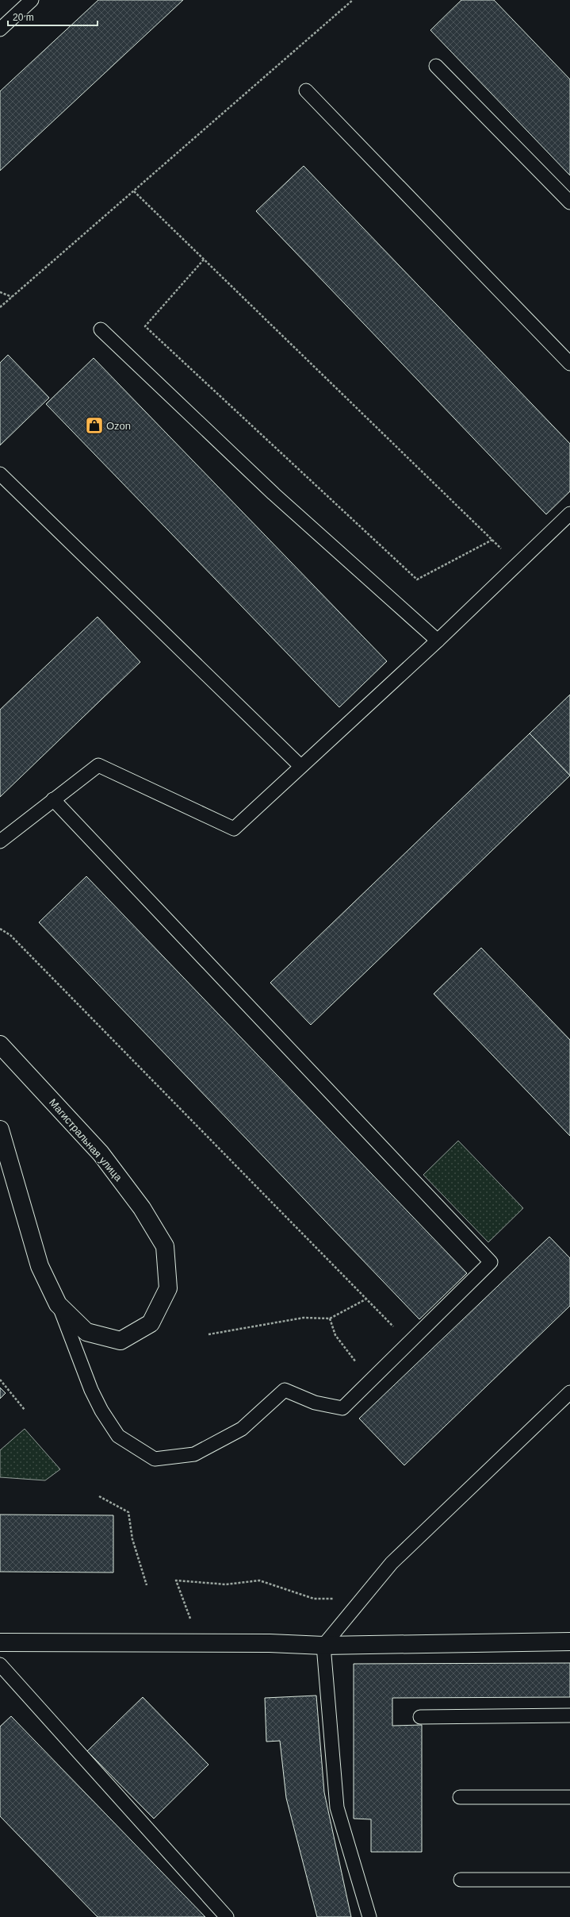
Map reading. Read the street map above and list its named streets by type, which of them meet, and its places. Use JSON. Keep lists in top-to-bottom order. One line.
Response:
{"streets":{"street":["Магистральная улица"]},"places":{"shop":["Ozon"]},"scale_bar":"20 m"}
